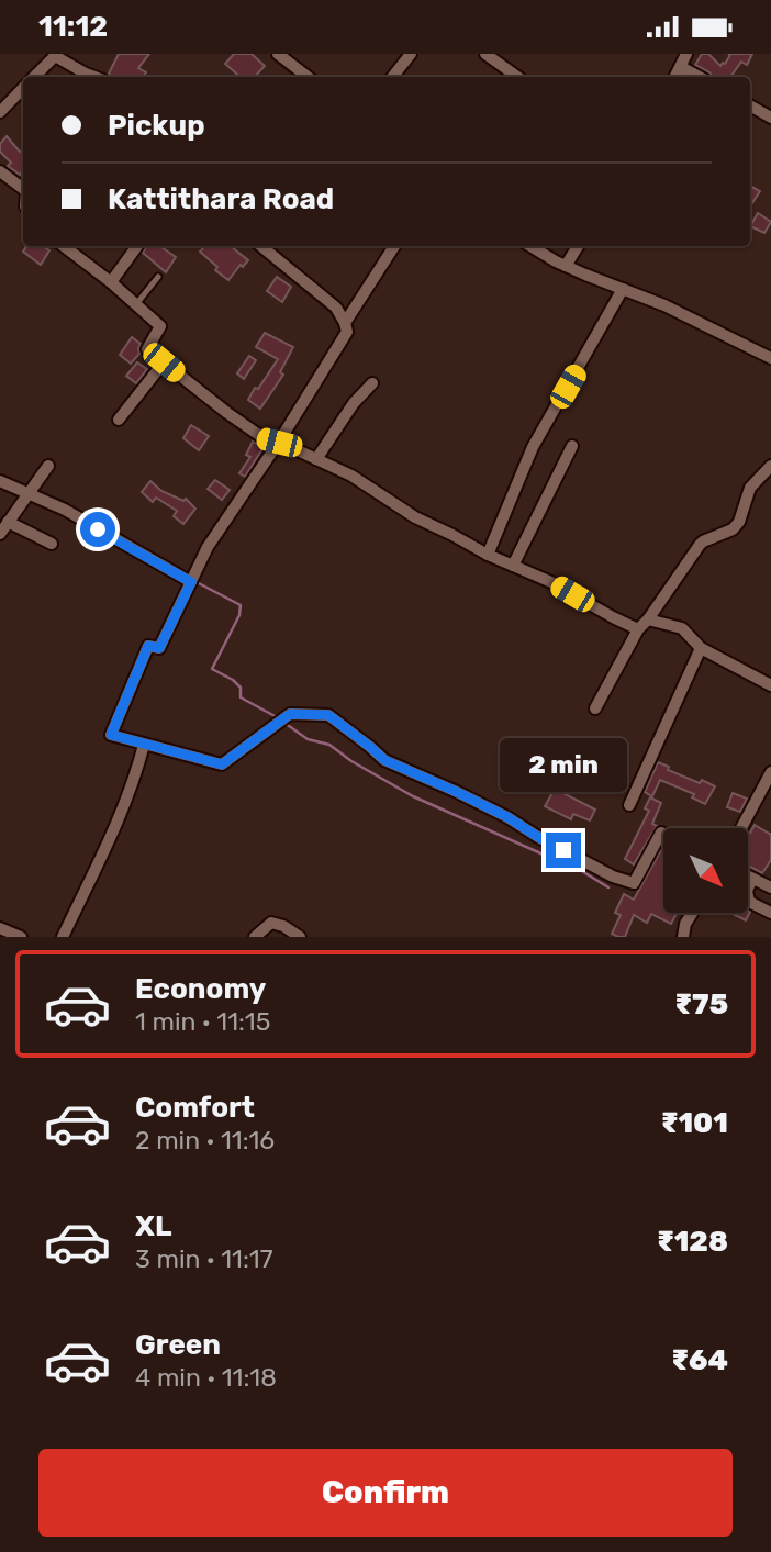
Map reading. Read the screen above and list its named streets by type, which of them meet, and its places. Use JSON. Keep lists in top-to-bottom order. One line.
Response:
{"north":"bottom right","page":{"status":"11:12","banner":["Pickup","Kattithara Road"],"bubble":"2 min","list":[{"name":"Economy","note":"1 min · 11:15","value":"₹75"},{"name":"Comfort","note":"2 min · 11:16","value":"₹101"},{"name":"XL","note":"3 min · 11:17","value":"₹128"},{"name":"Green","note":"4 min · 11:18","value":"₹64"}],"buttons":"Confirm"}}
